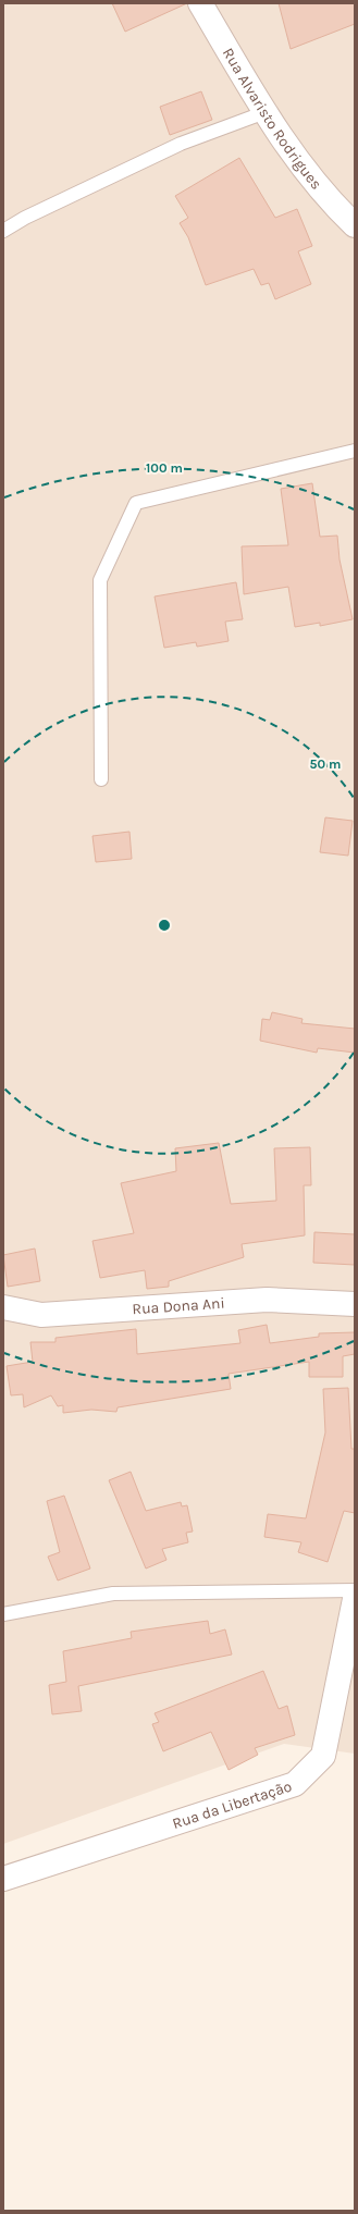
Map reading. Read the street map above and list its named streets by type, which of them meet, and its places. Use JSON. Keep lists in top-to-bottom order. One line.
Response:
{"streets":{"street":["Rua Alvaristo Rodrigues","Rua Dona Ani","Rua da Libertação"]},"rings":["100 m","50 m"]}
